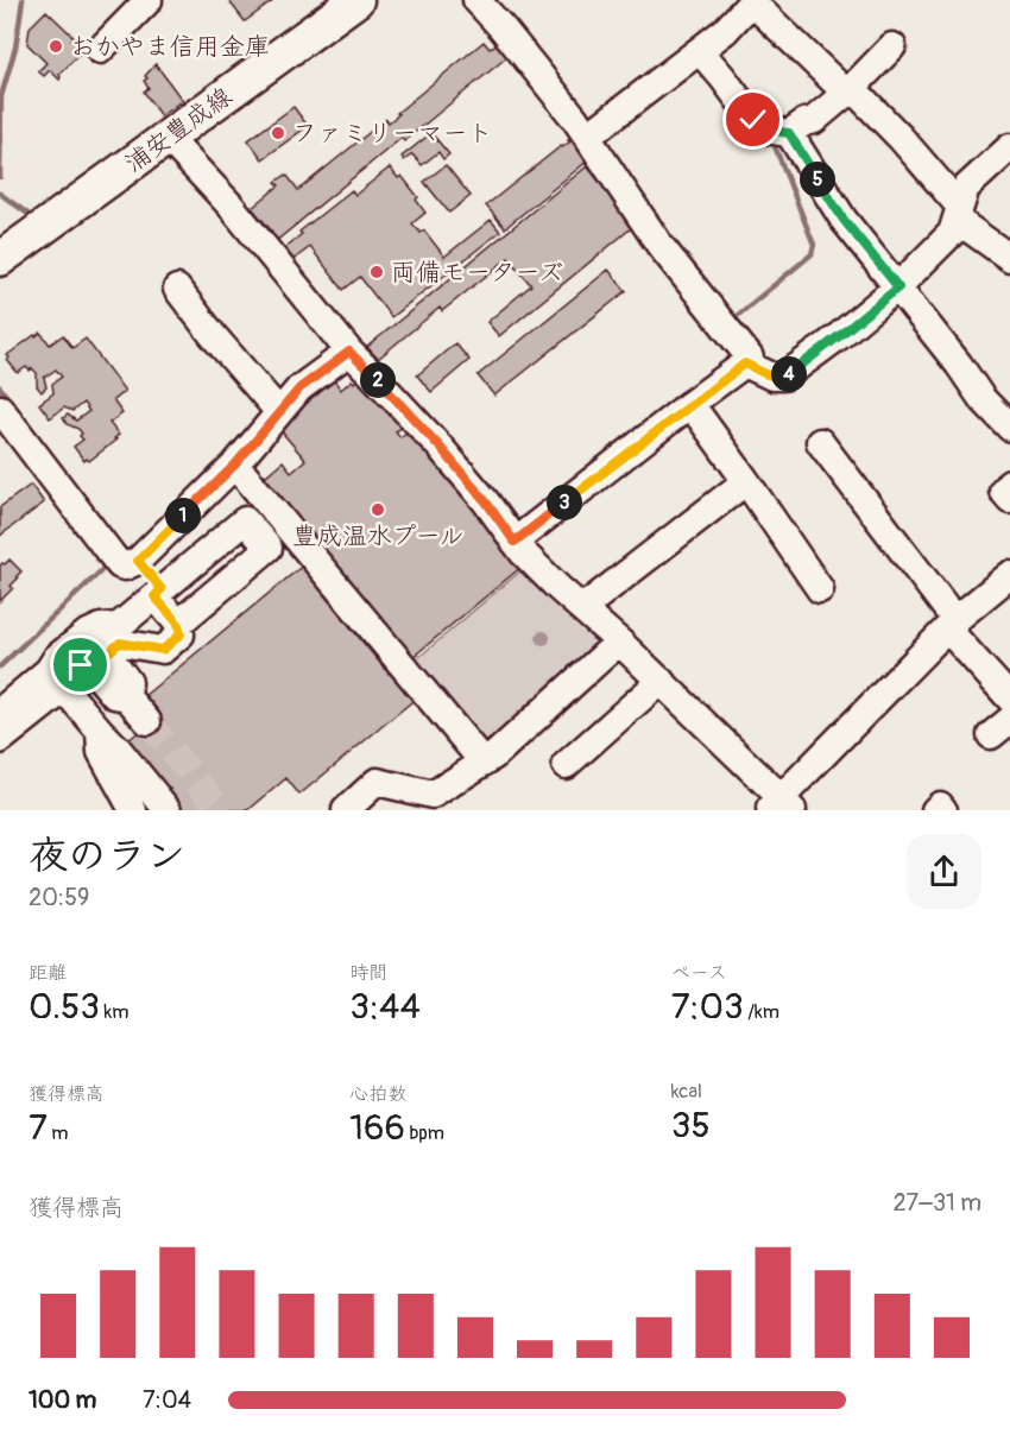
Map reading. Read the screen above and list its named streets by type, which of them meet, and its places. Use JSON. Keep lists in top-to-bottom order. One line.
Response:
{"streets":{"main road":["浦安豊成線"]},"places":["おかやま信用金庫","ファミリーマート","両備モーターズ","豊成温水プール"],"page":{"pins":["5","4","2","3","1"],"heading":["夜のラン","20:59"],"stats":[["距離","0.53 km"],["時間","3:44"],["ペース","7:03 /km"],["獲得標高","7 m"],["心拍数","166 bpm"],["kcal","35"]],"chart":["獲得標高","27–31 m"],"list":[{"name":"100 m","note":"7:04"}]}}
